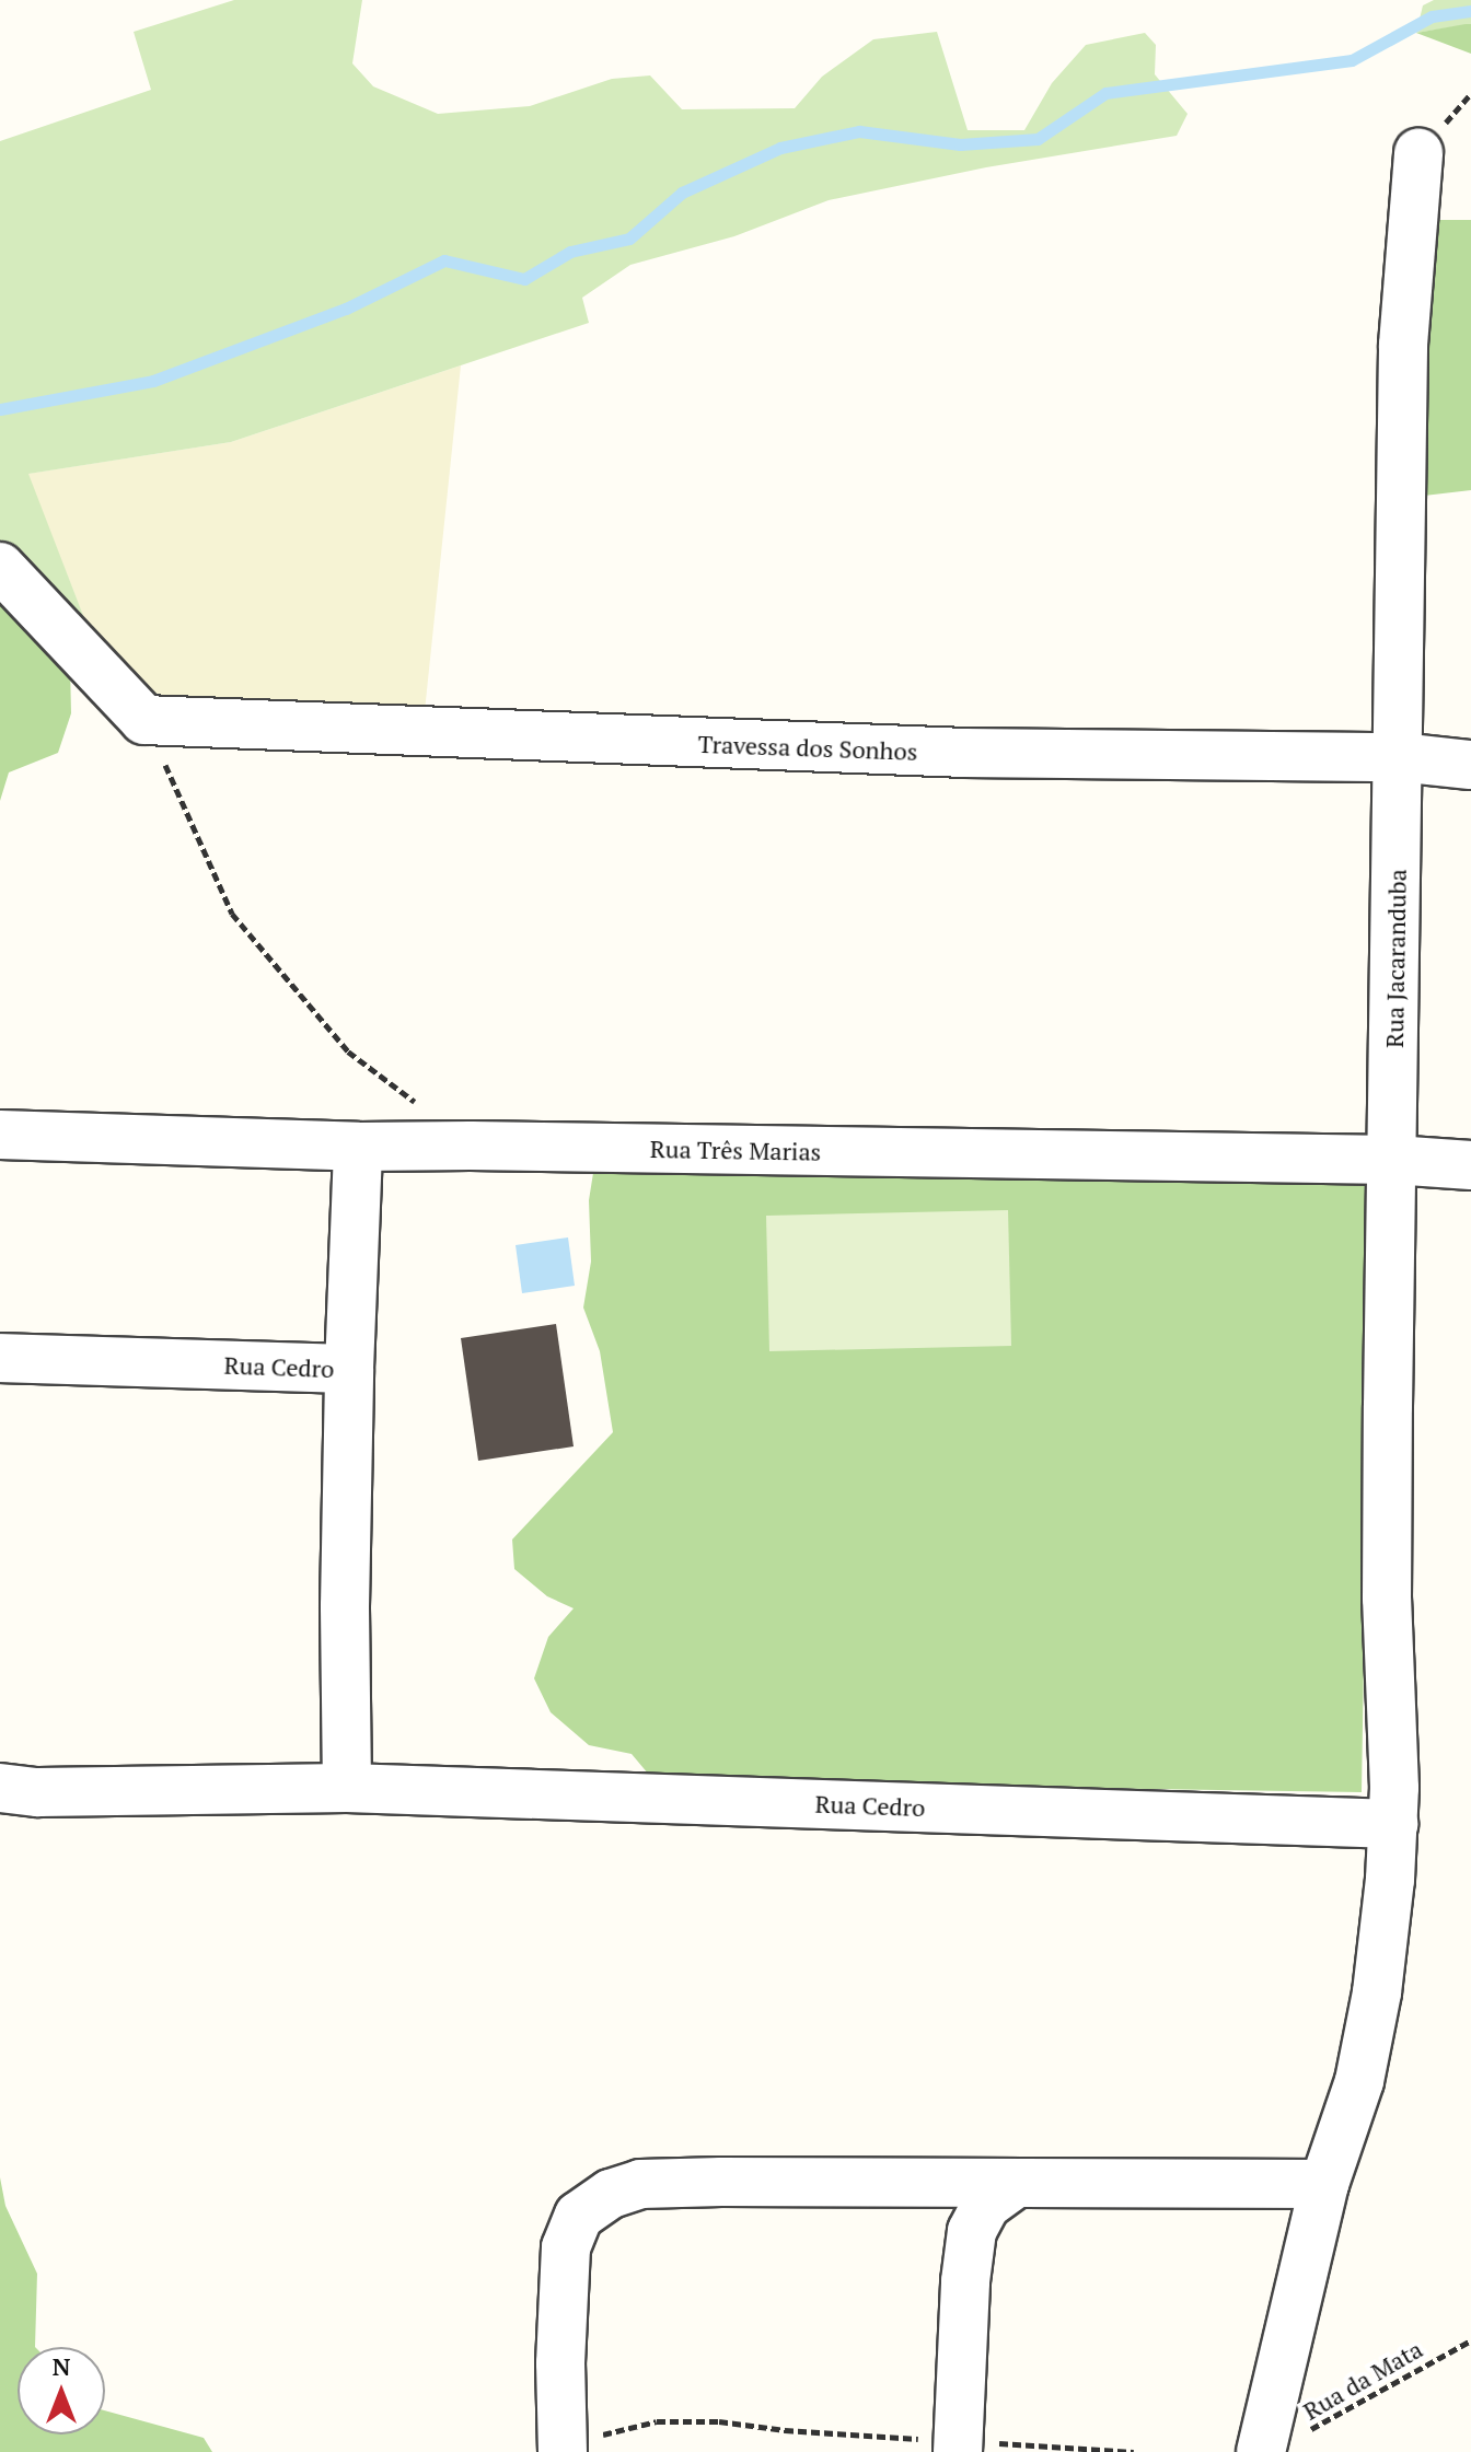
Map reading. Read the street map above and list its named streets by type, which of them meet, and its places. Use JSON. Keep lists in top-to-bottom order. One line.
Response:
{"streets":{"street":["Travessa dos Sonhos","Rua Jacaranduba","Rua Três Marias","Rua Cedro"],"path":["Rua da Mata"]},"crossings":[["Travessa dos Sonhos","Rua Jacaranduba"],["Rua Jacaranduba","Rua Três Marias"],["Rua Jacaranduba","Rua Cedro"],["Rua Jacaranduba","Rua da Mata"]],"north":"top"}
